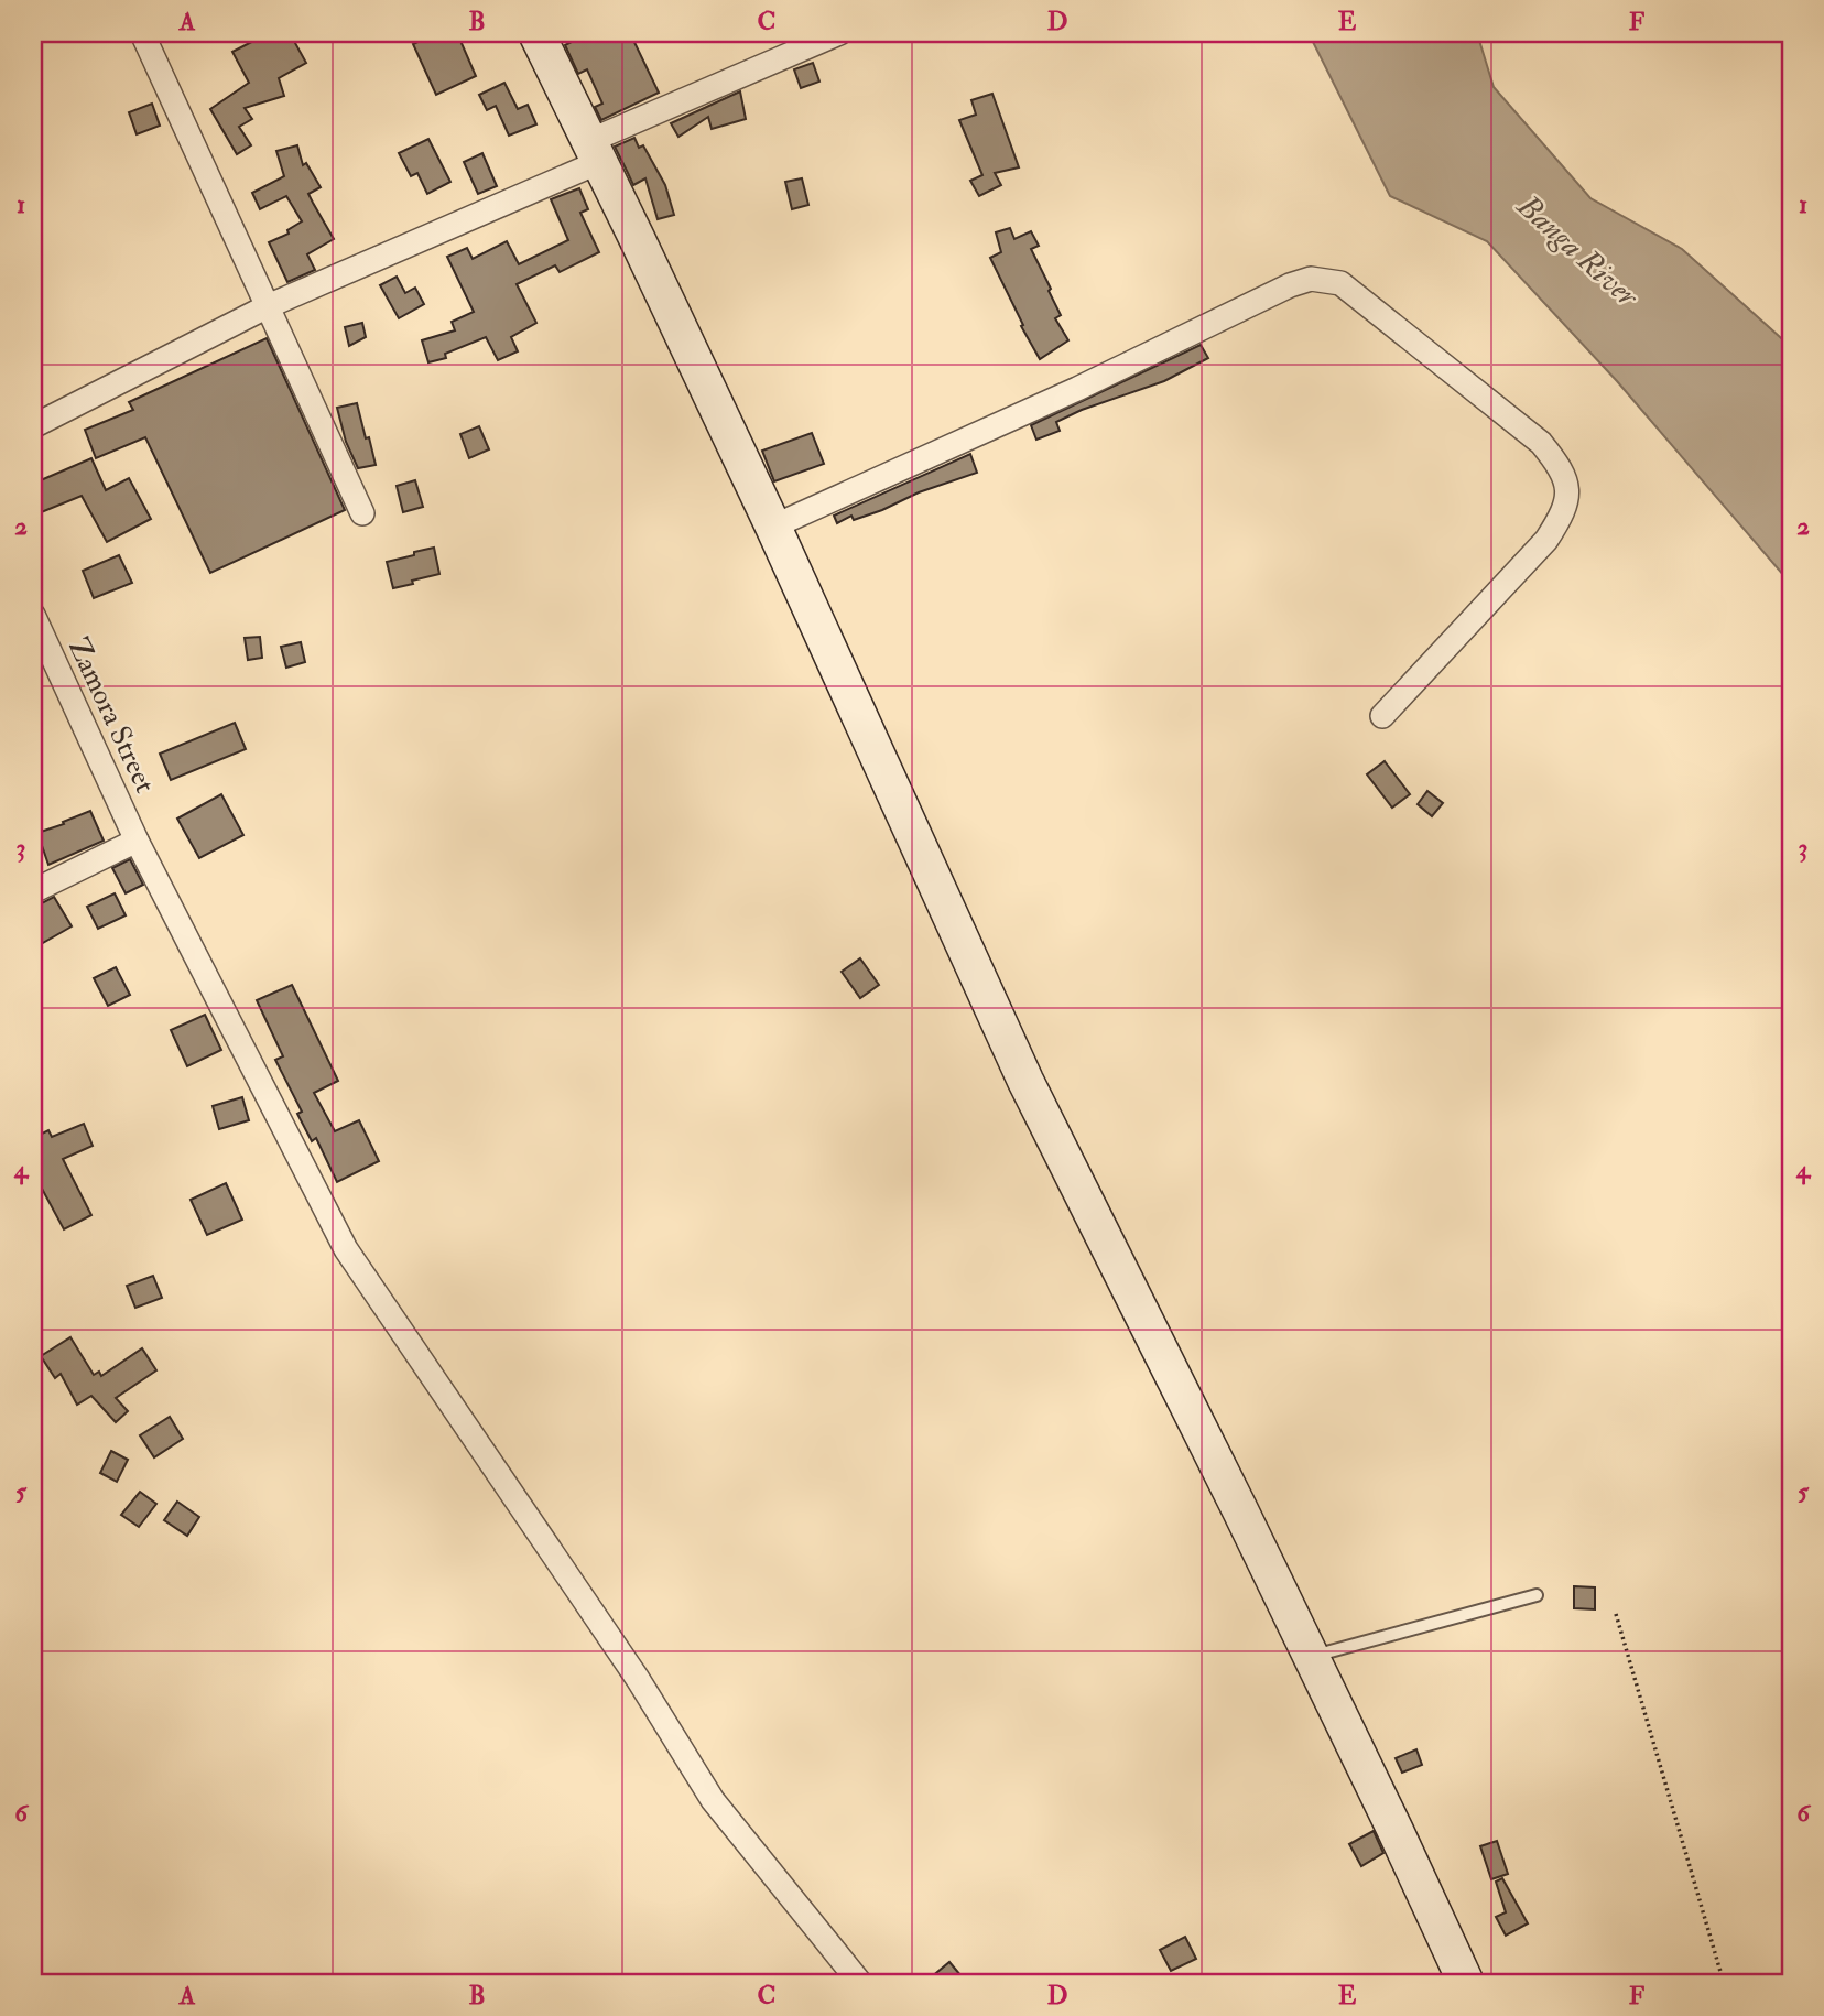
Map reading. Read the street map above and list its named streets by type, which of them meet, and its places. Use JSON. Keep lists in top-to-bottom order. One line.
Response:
{"streets":{"street":["Zamora Street"]},"water":["Banga River"],"grid":{"columns":["A","B","C","D","E","F"],"rows":["1","2","3","4","5","6"]}}
